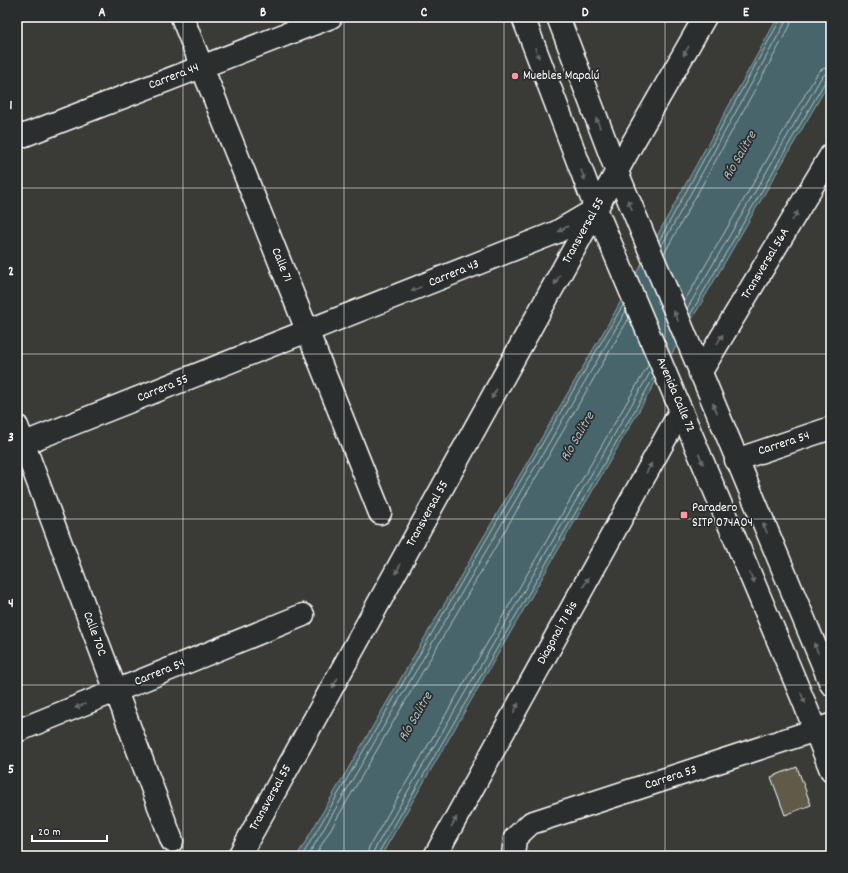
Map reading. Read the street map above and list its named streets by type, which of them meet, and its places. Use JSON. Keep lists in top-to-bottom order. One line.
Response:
{"streets":{"street":["Carrera 44","Transversal 55","Transversal 56A","Calle 71","Carrera 43","Carrera 55","Avenida Calle 72","Carrera 54","Diagonal 71 Bis","Calle 70C","Carrera 53"]},"crossings":[["Carrera 44","Calle 71"],["Transversal 55","Carrera 43"],["Transversal 55","Avenida Calle 72"],["Calle 71","Carrera 43"],["Calle 71","Carrera 55"],["Carrera 43","Carrera 55"],["Carrera 43","Avenida Calle 72"],["Carrera 55","Calle 70C"],["Avenida Calle 72","Diagonal 71 Bis"],["Avenida Calle 72","Carrera 53"],["Carrera 54","Calle 70C"]],"one_way":["Transversal 55","Carrera 43","Diagonal 71 Bis"],"water":["Río Salitre"],"places":{"other":["Muebles Mapalú"],"transit":["Paradero SITP 074A04"]},"scale_bar":"20 m","grid":{"columns":["A","B","C","D","E"],"rows":["1","2","3","4","5"]}}
